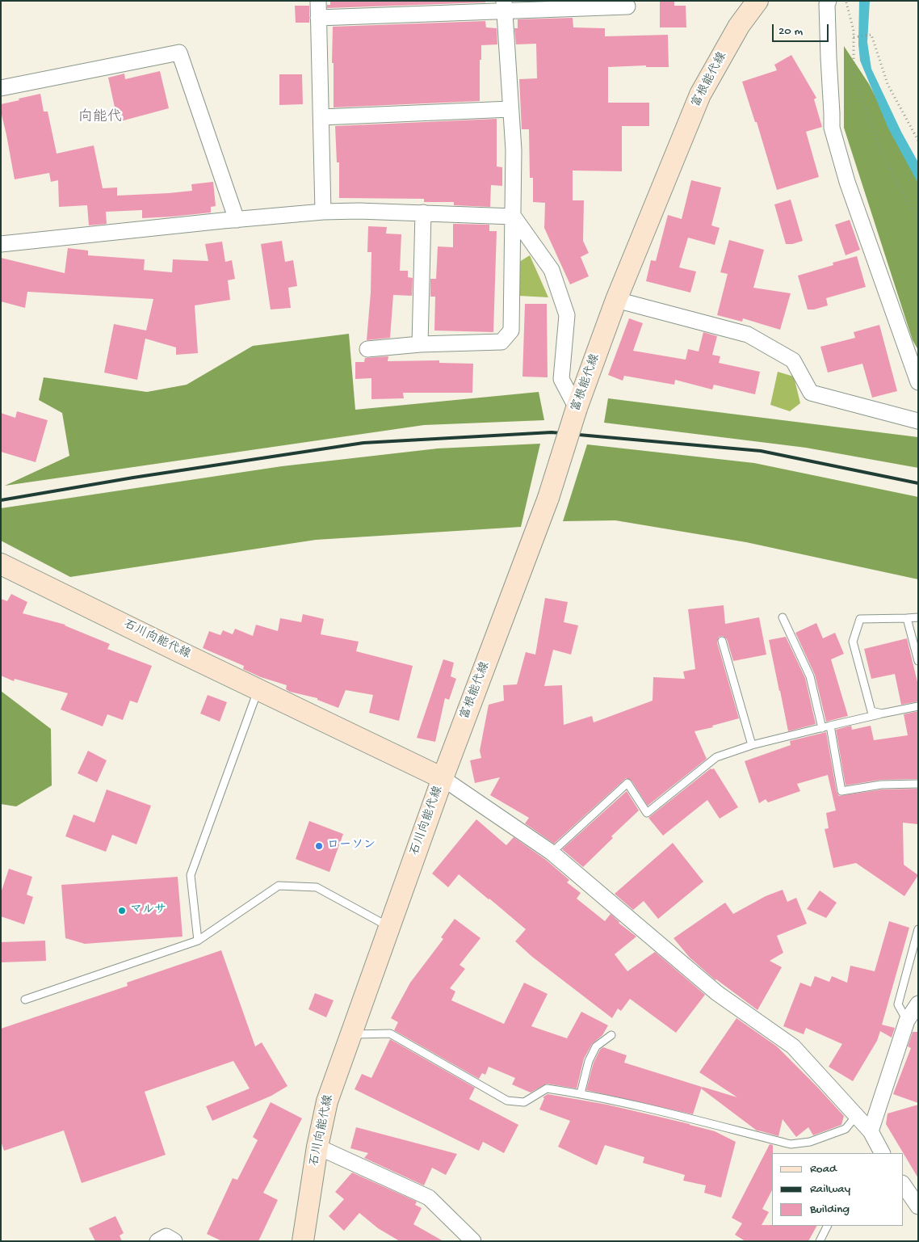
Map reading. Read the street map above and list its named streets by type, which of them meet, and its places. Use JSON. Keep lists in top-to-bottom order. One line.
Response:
{"streets":{"main road":["富根能代線","石川向能代線"]},"crossings":[["富根能代線","石川向能代線"]],"districts":["向能代"],"places":["ローソン","マルサ"],"legend":["Road","Railway","Building"],"scale_bar":"20 m"}
